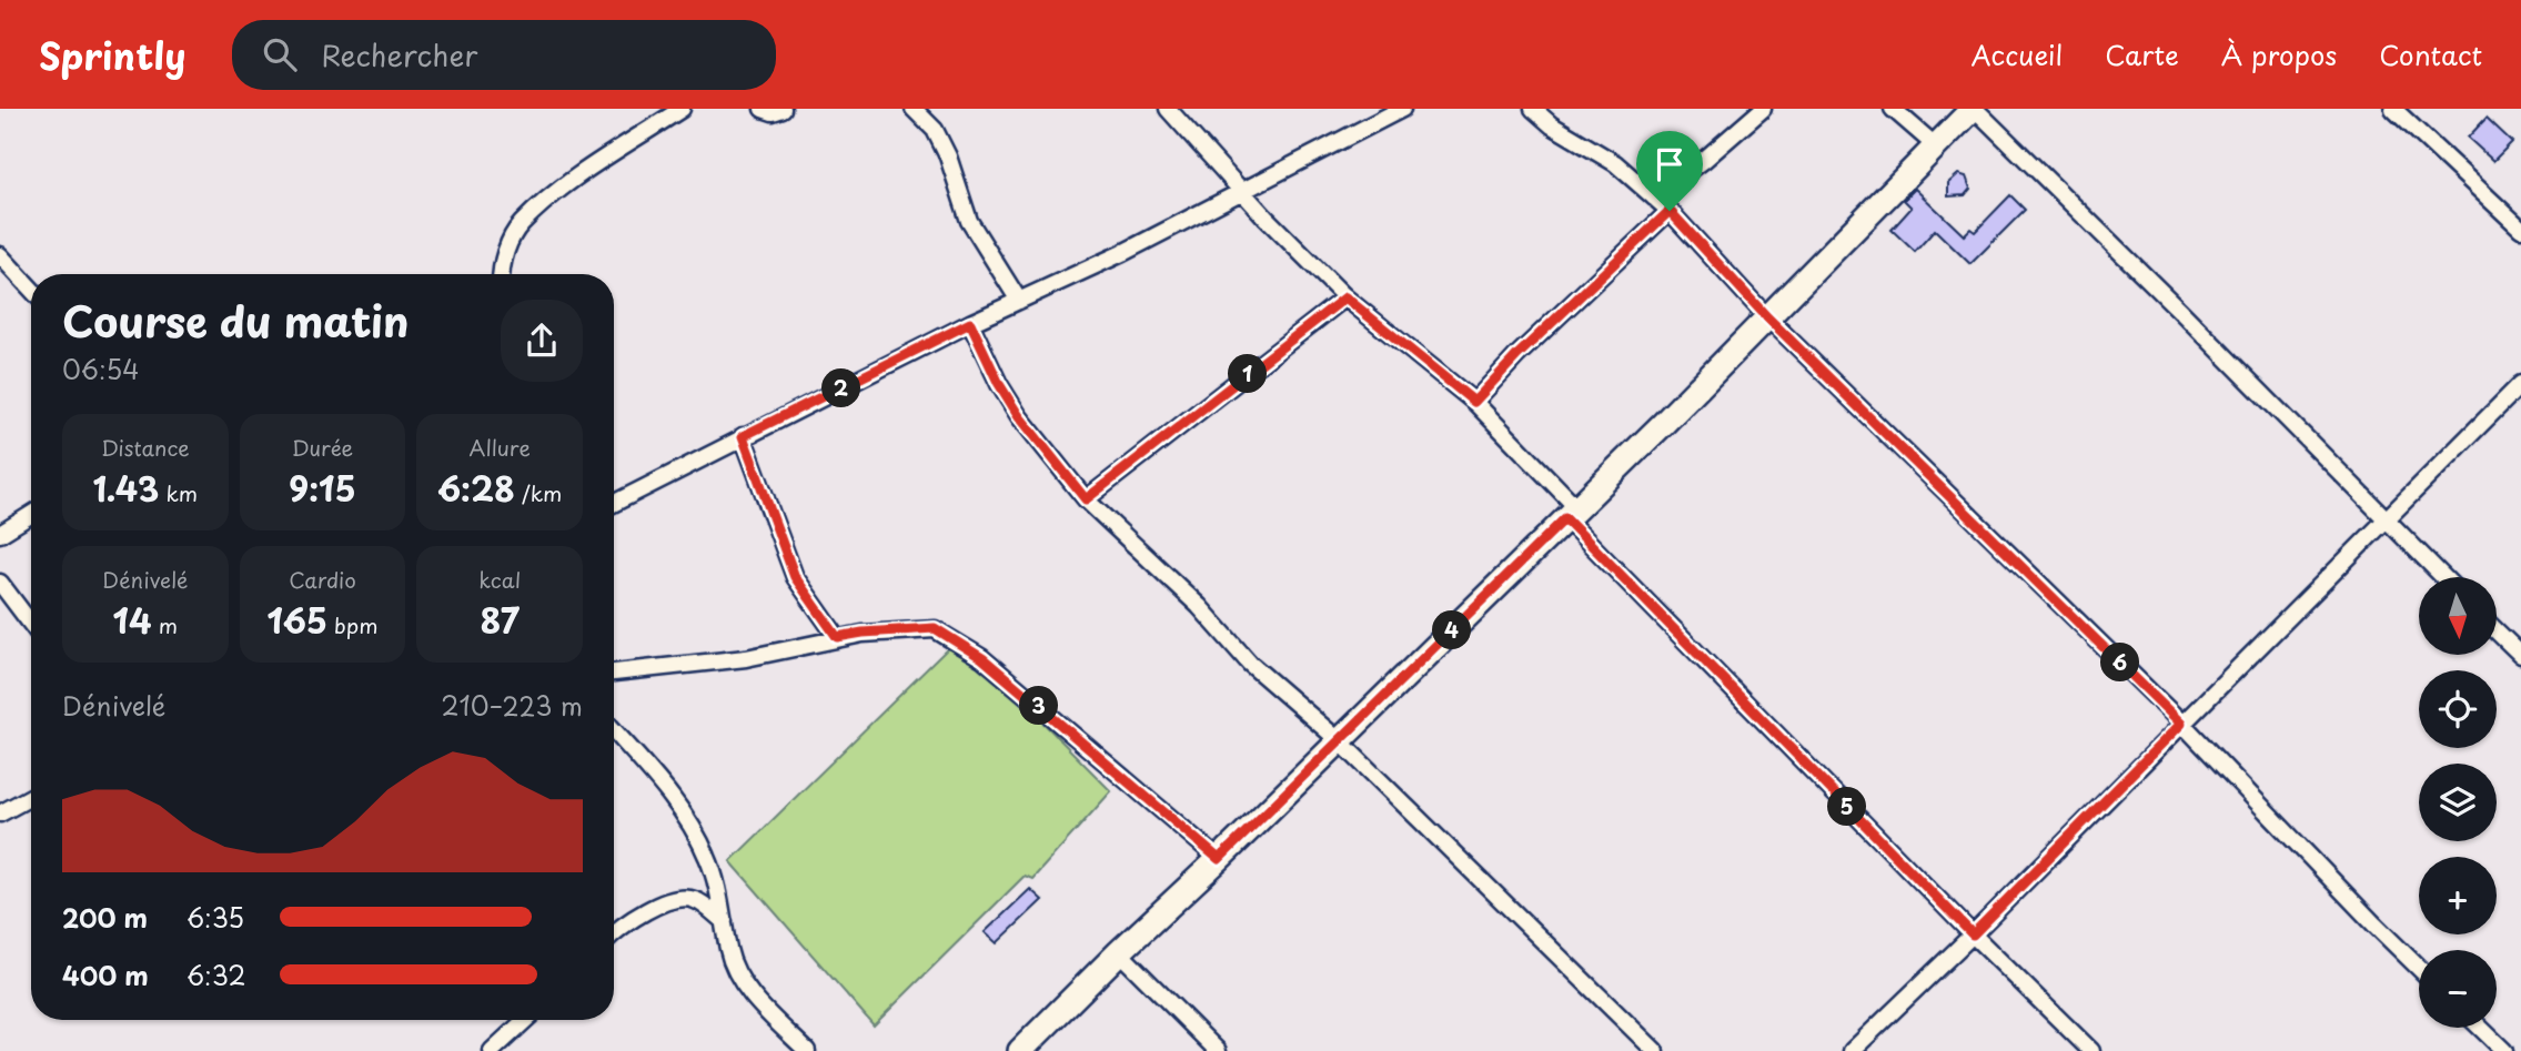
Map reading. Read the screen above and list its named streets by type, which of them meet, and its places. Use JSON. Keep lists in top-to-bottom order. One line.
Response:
{"north":"bottom","page":{"header":"Sprintly","search":"Rechercher","nav":["Accueil","Carte","À propos","Contact"],"heading":["Course du matin","06:54"],"pins":["1","2","4","6","3","5"],"stats":[["Distance","1.43 km"],["Durée","9:15"],["Allure","6:28 /km"],["Dénivelé","14 m"],["Cardio","165 bpm"],["kcal","87"]],"map_buttons":["+","−"],"chart":["Dénivelé","210–223 m"],"list":[{"name":"200 m","note":"6:35"},{"name":"400 m","note":"6:32"}]}}
